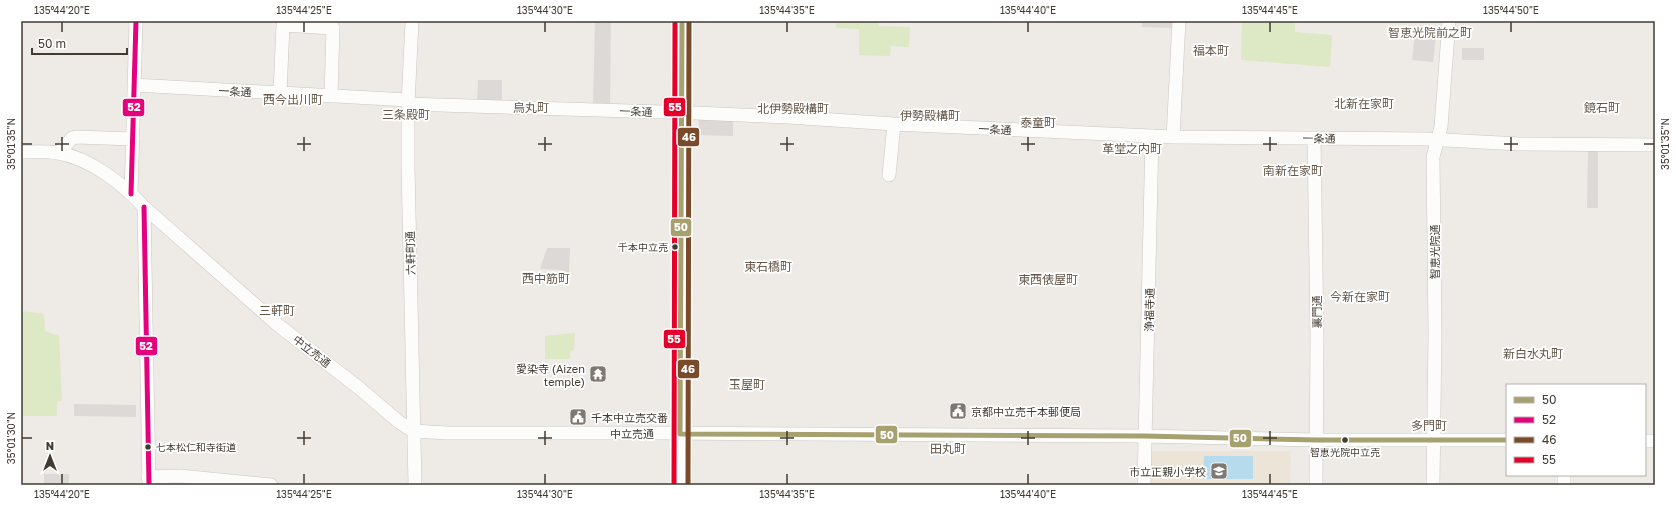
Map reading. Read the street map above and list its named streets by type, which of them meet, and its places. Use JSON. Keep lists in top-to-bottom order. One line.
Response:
{"streets":{"street":["一条通","智恵光院通","六軒町通","浄福寺通","裏門通","中立売通"]},"crossings":[["一条通","智恵光院通"],["一条通","六軒町通"],["一条通","浄福寺通"],["一条通","裏門通"],["智恵光院通","中立売通"],["六軒町通","中立売通"],["浄福寺通","中立売通"],["裏門通","中立売通"]],"districts":["智恵光院前之町","福本町","西今出川町","北新在家町","烏丸町","鏡石町","北伊勢殿構町","三条殿町","伊勢殿構町","泰童町","革堂之内町","南新在家町","東石橋町","西中筋町","東西俵屋町","今新在家町","三軒町","新白水丸町","玉屋町","多門町","田丸町"],"places":{"other":["千本中立売","智恵光院中立売","七本松仁和寺街道"],"temple":["愛染寺 (Aizen temple)"],"public building":["京都中立売千本郵便局","千本中立売交番"],"school or university":["市立正親小学校"]},"lines":["transit line 50","transit line 52","transit line 46","transit line 55"],"legend":["50","52","46","55"],"scale_bar":"50 m","north":"top","coordinates":["135°44'20\"E","135°44'25\"E","135°44'30\"E","135°44'35\"E","135°44'40\"E","135°44'45\"E","135°44'50\"E","35°01'35\"N","35°01'30\"N"]}
